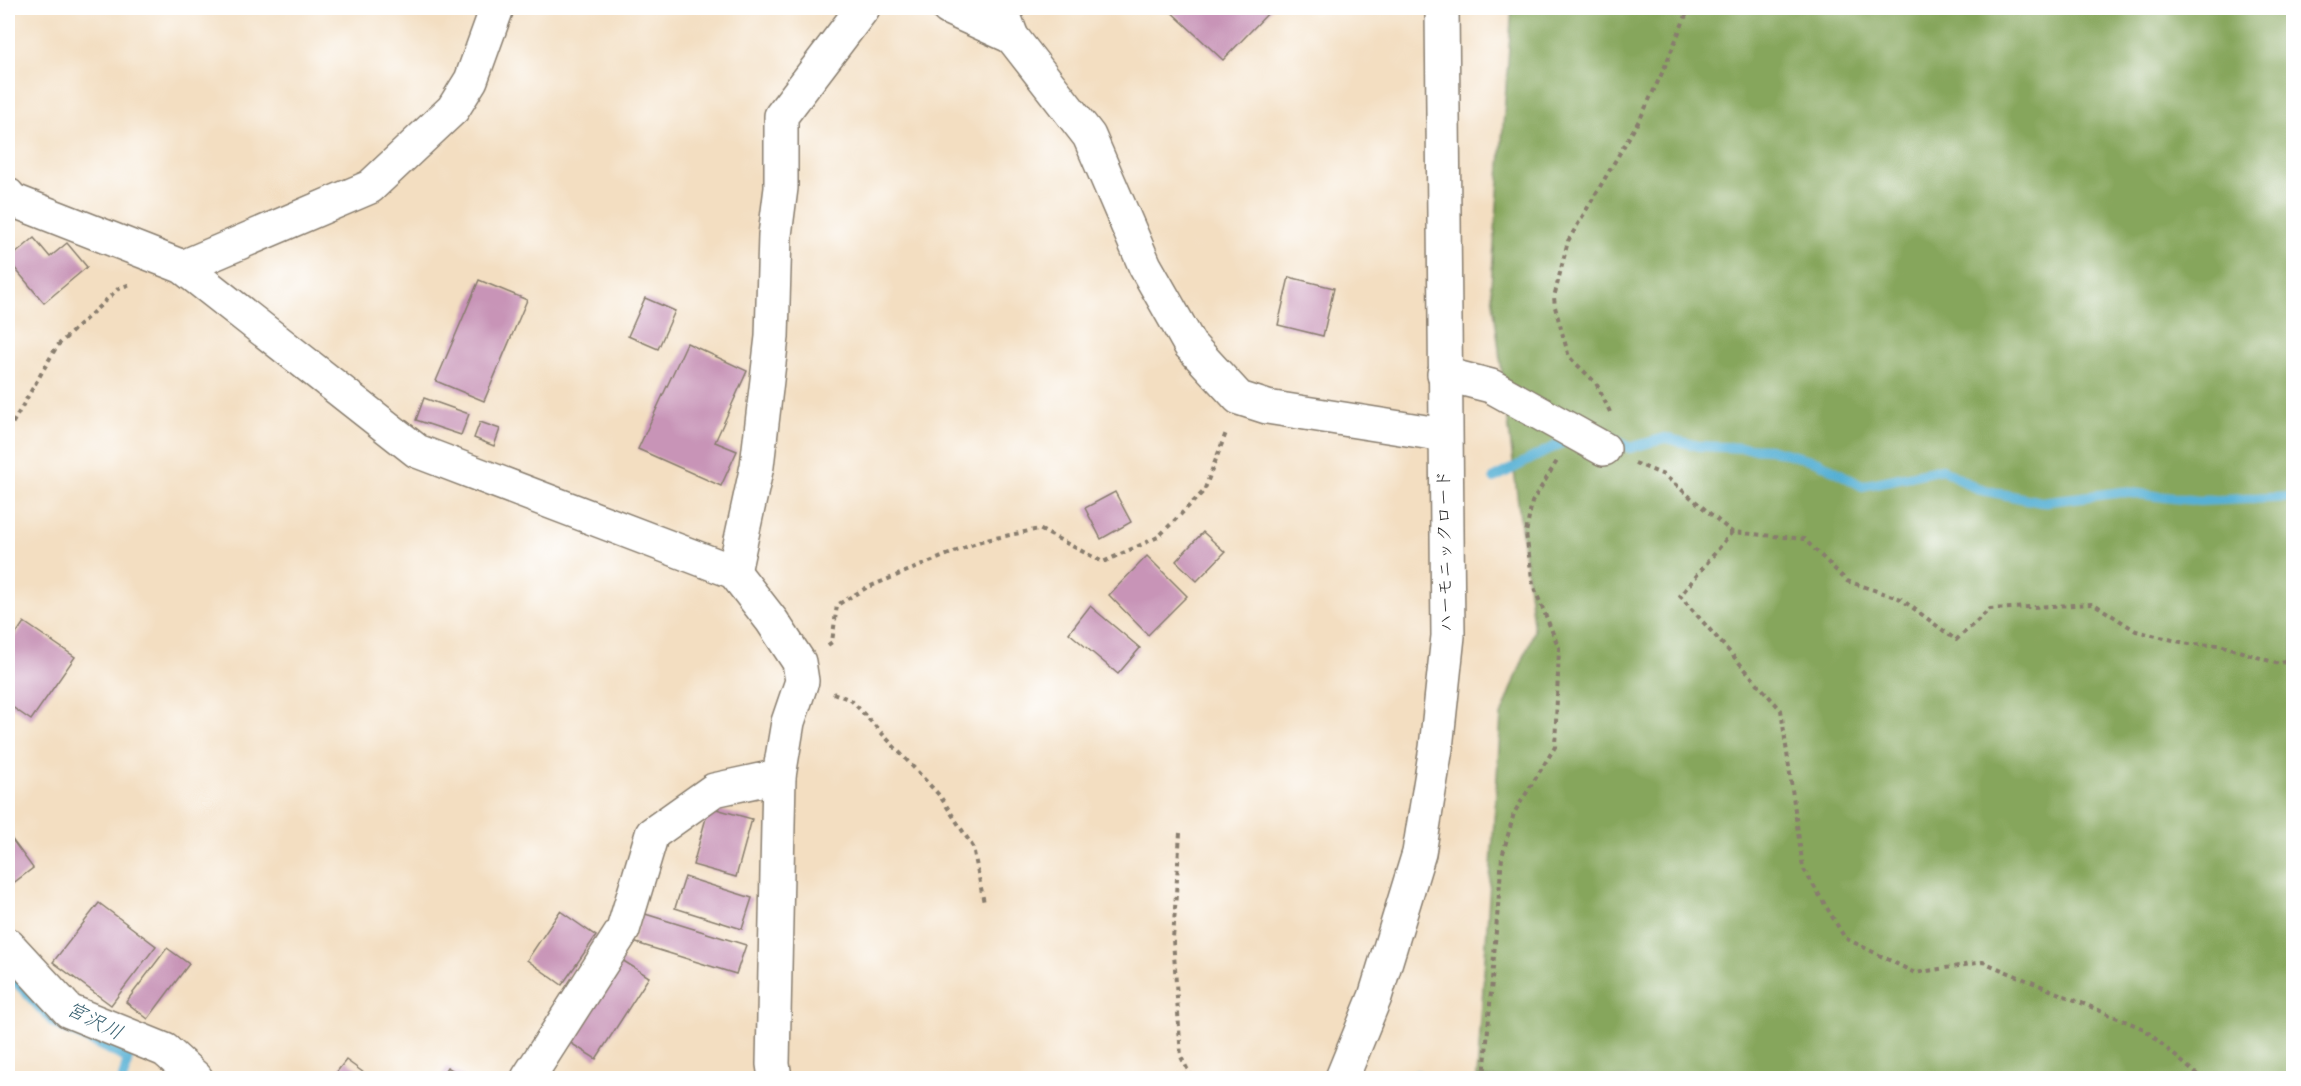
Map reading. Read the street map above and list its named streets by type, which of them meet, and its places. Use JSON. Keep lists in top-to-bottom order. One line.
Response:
{"streets":{"street":["ハーモニックロード"]},"water":["宮沢川"]}
